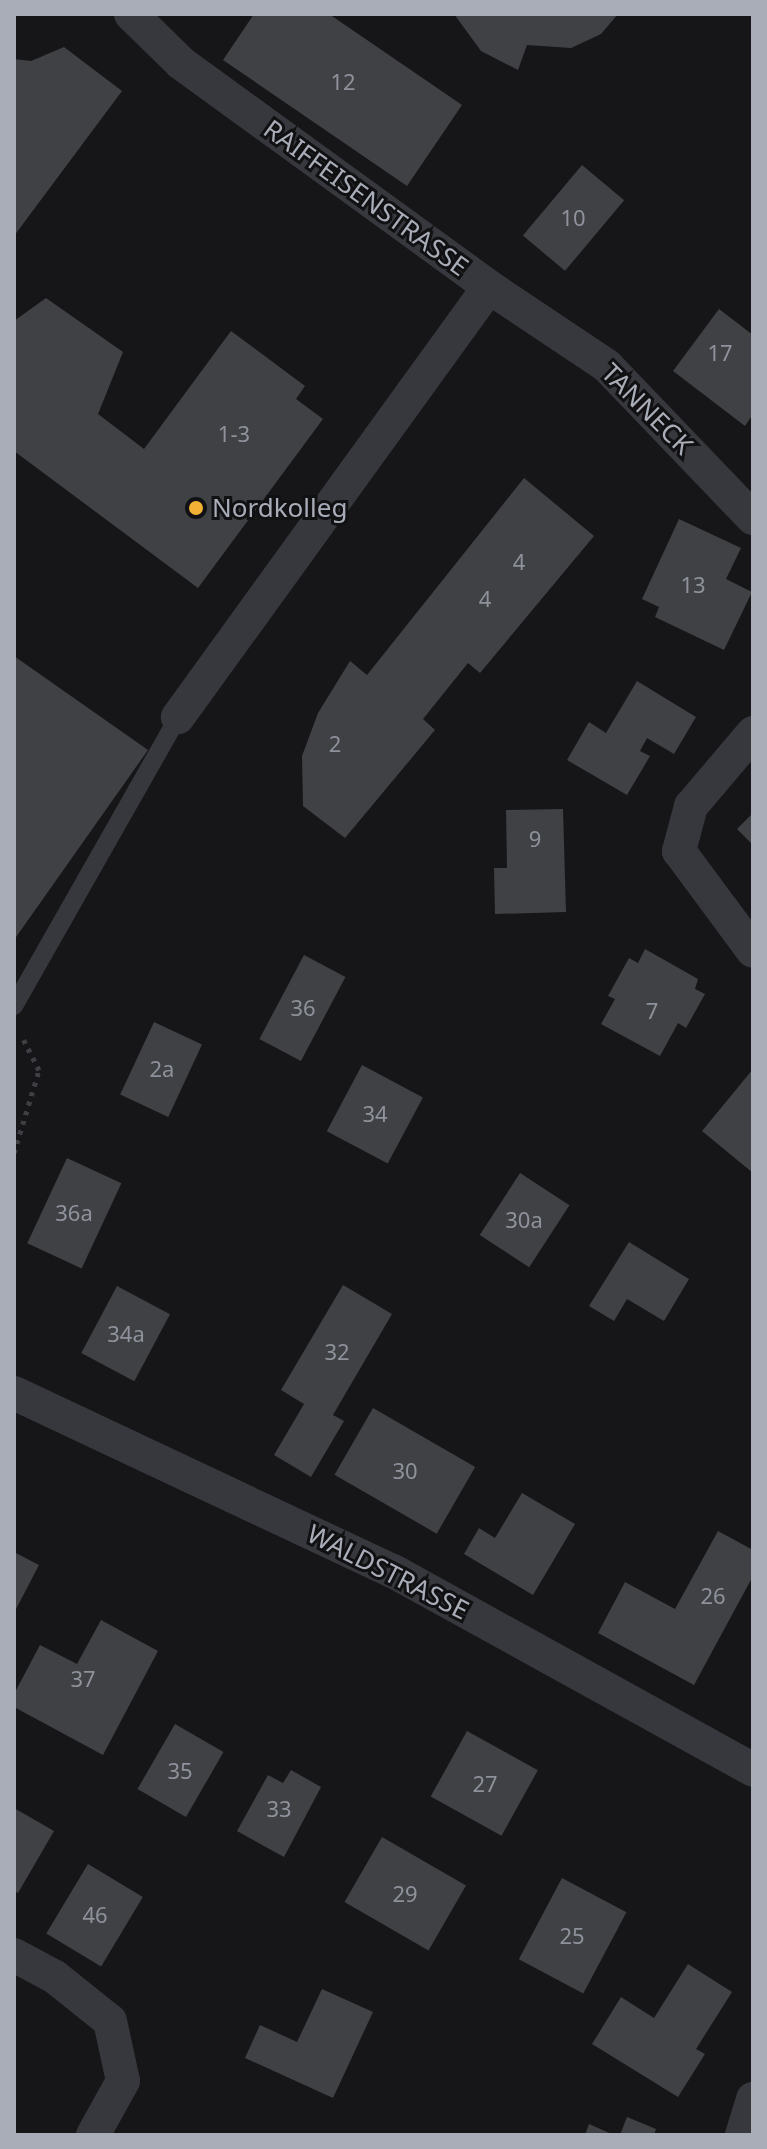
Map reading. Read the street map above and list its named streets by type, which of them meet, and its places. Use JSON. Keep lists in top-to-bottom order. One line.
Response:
{"streets":{"street":["RAIFFEISENSTRASSE","TANNECK","WALDSTRASSE"]},"crossings":[["RAIFFEISENSTRASSE","TANNECK"]],"places":["Nordkolleg"],"house_numbers":["12","10","17","1-3","4","13","4","2","9","36","7","2a","34","36a","30a","34a","32","30","26","37","35","27","33","29","46","25"]}
